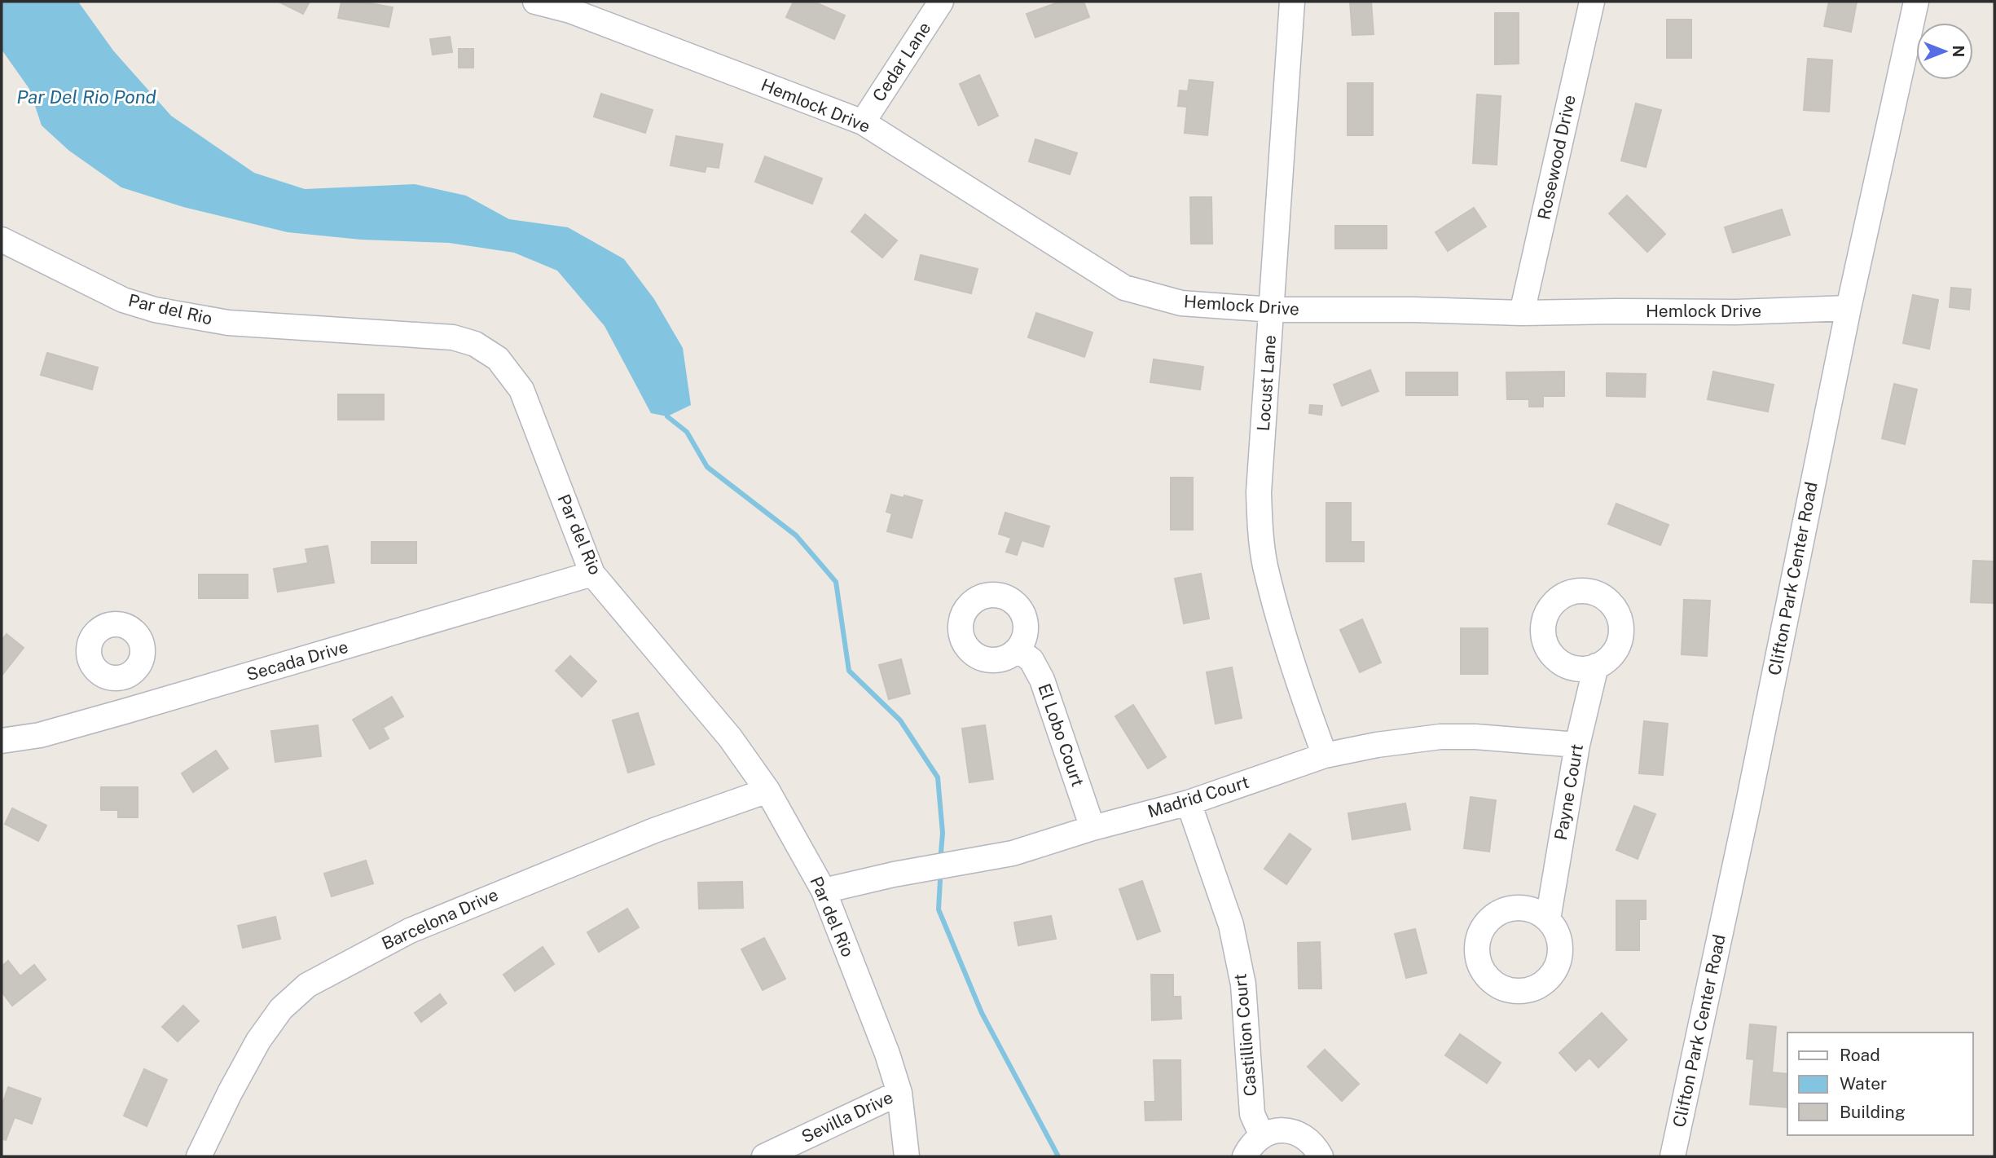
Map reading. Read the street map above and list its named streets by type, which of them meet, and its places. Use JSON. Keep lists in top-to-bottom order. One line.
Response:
{"streets":{"street":["Cedar Lane","Hemlock Drive","Rosewood Drive","Par del Rio","Locust Lane","Clifton Park Center Road","Secada Drive","El Lobo Court","Payne Court","Madrid Court","Barcelona Drive","Castillion Court","Sevilla Drive"]},"crossings":[["Cedar Lane","Hemlock Drive"],["Hemlock Drive","Rosewood Drive"],["Hemlock Drive","Locust Lane"],["Hemlock Drive","Clifton Park Center Road"],["Par del Rio","Secada Drive"],["Par del Rio","Madrid Court"],["Par del Rio","Barcelona Drive"],["Par del Rio","Sevilla Drive"],["Locust Lane","Madrid Court"],["El Lobo Court","Madrid Court"],["Payne Court","Madrid Court"],["Madrid Court","Castillion Court"]],"water":["Par Del Rio Pond"],"legend":["Road","Water","Building"],"north":"right"}
